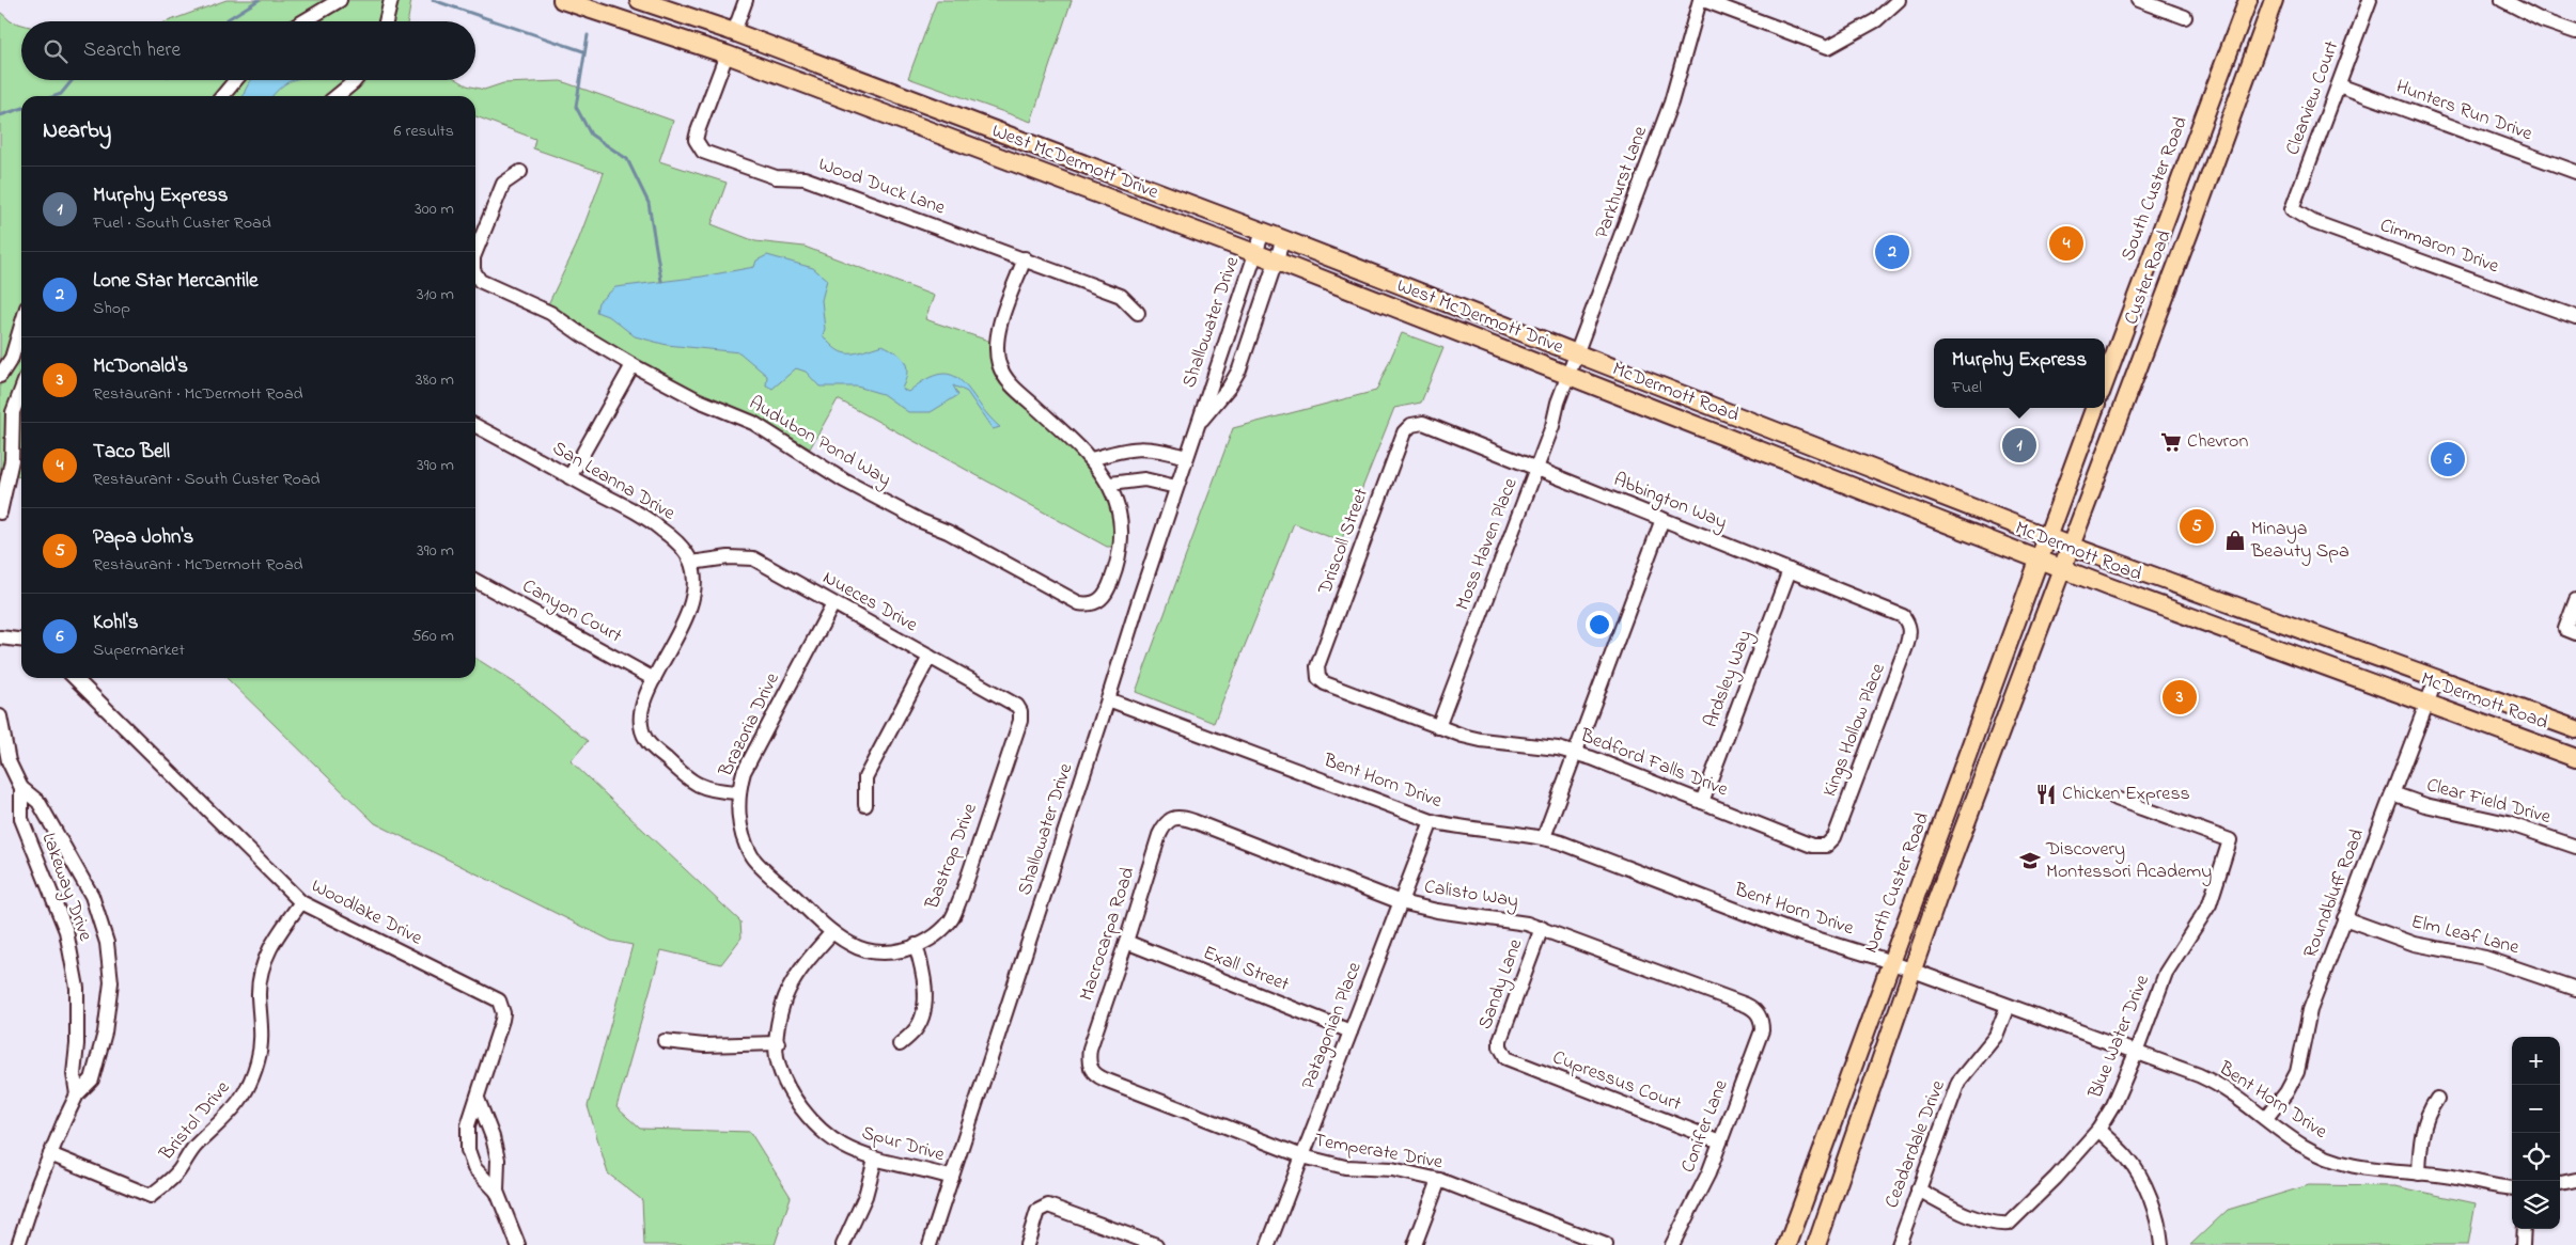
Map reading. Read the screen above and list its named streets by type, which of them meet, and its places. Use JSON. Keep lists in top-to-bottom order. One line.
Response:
{"streets":{"main road":["West McDermott Drive","South Custer Road","Custer Road","McDermott Road","North Custer Road"],"street":["Clearview Court","Hunters Run Drive","Parkhurst Lane","Wood Duck Lane","Cimmaron Drive","Shallowater Drive","Audubon Pond Way","San Leanna Drive","Abbington Way","Driscoll Street","Moss Haven Place","Nueces Drive","Canyon Court","Ardsley Way","Brazoria Drive","Kings Hollow Place","Bedford Falls Drive","Bent Horn Drive","Clear Field Drive","Bastrop Drive","Lakeway Drive","Roundbluff Road","Calisto Way","Woodlake Drive","Macrocarpa Road","Elm Leaf Lane","Exall Street","Sandy Lane","Patagonian Place","Blue Water Drive","Cupressus Court","Bristol Drive","Conifer Lane","Spur Drive","Ceadardale Drive","Temperate Drive"]},"crossings":[["Clearview Court","Hunters Run Drive"],["Clearview Court","Cimmaron Drive"],["West McDermott Drive","Parkhurst Lane"],["West McDermott Drive","Wood Duck Lane"],["West McDermott Drive","Shallowater Drive"],["West McDermott Drive","McDermott Road"],["West McDermott Drive","Moss Haven Place"],["Parkhurst Lane","McDermott Road"],["Parkhurst Lane","Moss Haven Place"],["Custer Road","McDermott Road"],["Shallowater Drive","Bent Horn Drive"],["Shallowater Drive","Spur Drive"],["McDermott Road","Moss Haven Place"],["McDermott Road","North Custer Road"],["McDermott Road","Roundbluff Road"],["San Leanna Drive","Nueces Drive"],["Abbington Way","Driscoll Street"],["Abbington Way","Moss Haven Place"],["Abbington Way","Ardsley Way"],["Abbington Way","Kings Hollow Place"],["Driscoll Street","Bedford Falls Drive"],["Moss Haven Place","Bedford Falls Drive"],["Nueces Drive","Brazoria Drive"],["Nueces Drive","Bastrop Drive"],["Ardsley Way","Bedford Falls Drive"],["Brazoria Drive","Bastrop Drive"],["Brazoria Drive","Spur Drive"],["Kings Hollow Place","Bedford Falls Drive"],["Bent Horn Drive","North Custer Road"],["Bent Horn Drive","Roundbluff Road"],["Bent Horn Drive","Patagonian Place"],["Bent Horn Drive","Blue Water Drive"],["Bent Horn Drive","Ceadardale Drive"],["Clear Field Drive","Roundbluff Road"],["Bastrop Drive","Spur Drive"],["Lakeway Drive","Bristol Drive"],["Roundbluff Road","Elm Leaf Lane"],["Calisto Way","Macrocarpa Road"],["Calisto Way","Sandy Lane"],["Calisto Way","Patagonian Place"],["Calisto Way","Conifer Lane"],["Woodlake Drive","Bristol Drive"],["Macrocarpa Road","Exall Street"],["Macrocarpa Road","Temperate Drive"],["Exall Street","Patagonian Place"],["Sandy Lane","Cupressus Court"],["Patagonian Place","Temperate Drive"],["Blue Water Drive","Ceadardale Drive"],["Cupressus Court","Conifer Lane"]],"places":{"supermarket":["Chevron"],"shop":["Minaya Beauty Spa"],"restaurant":["Chicken Express"],"school or university":["Discovery Montessori Academy"]},"page":{"search":"Search here","heading":["Nearby","6 results"],"list":[{"mark":"1","name":"Murphy Express","note":"Fuel · South Custer Road","value":"300 m"},{"mark":"2","name":"Lone Star Mercantile","note":"Shop","value":"310 m"},{"mark":"3","name":"McDonald's","note":"Restaurant · McDermott Road","value":"380 m"},{"mark":"4","name":"Taco Bell","note":"Restaurant · South Custer Road","value":"390 m"},{"mark":"5","name":"Papa John's","note":"Restaurant · McDermott Road","value":"390 m"},{"mark":"6","name":"Kohl's","note":"Supermarket","value":"560 m"}],"pins":["4","2","1","6","5","3"],"popup":["Murphy Express","Fuel"],"map_buttons":["+","−"]}}
